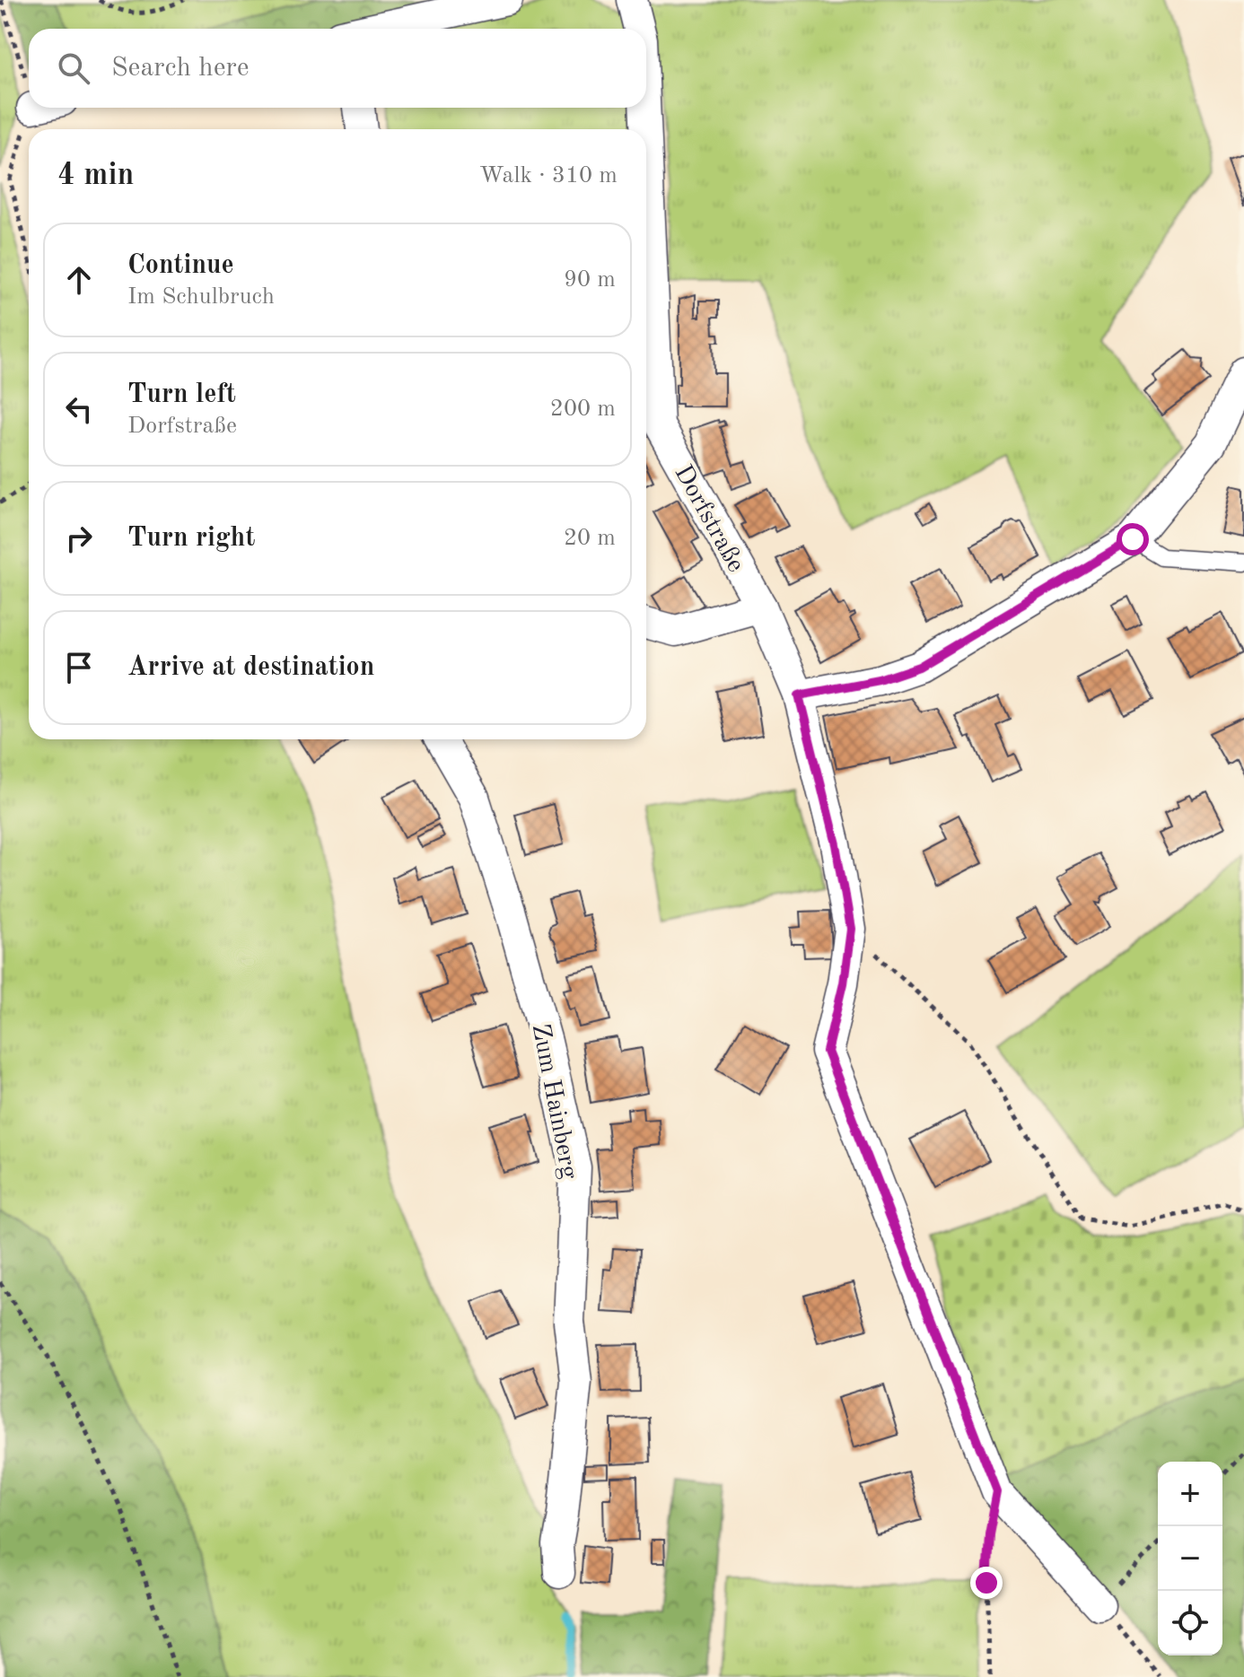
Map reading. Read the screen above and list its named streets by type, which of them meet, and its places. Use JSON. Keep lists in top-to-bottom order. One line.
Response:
{"streets":{"street":["Dorfstraße","Zum Hainberg"]},"page":{"search":"Search here","heading":["4 min","Walk · 310 m"],"list":[["Continue","Im Schulbruch","90 m"],["Turn left","Dorfstraße","200 m"],["Turn right","20 m"],"Arrive at destination"],"map_buttons":["+","−"]}}
